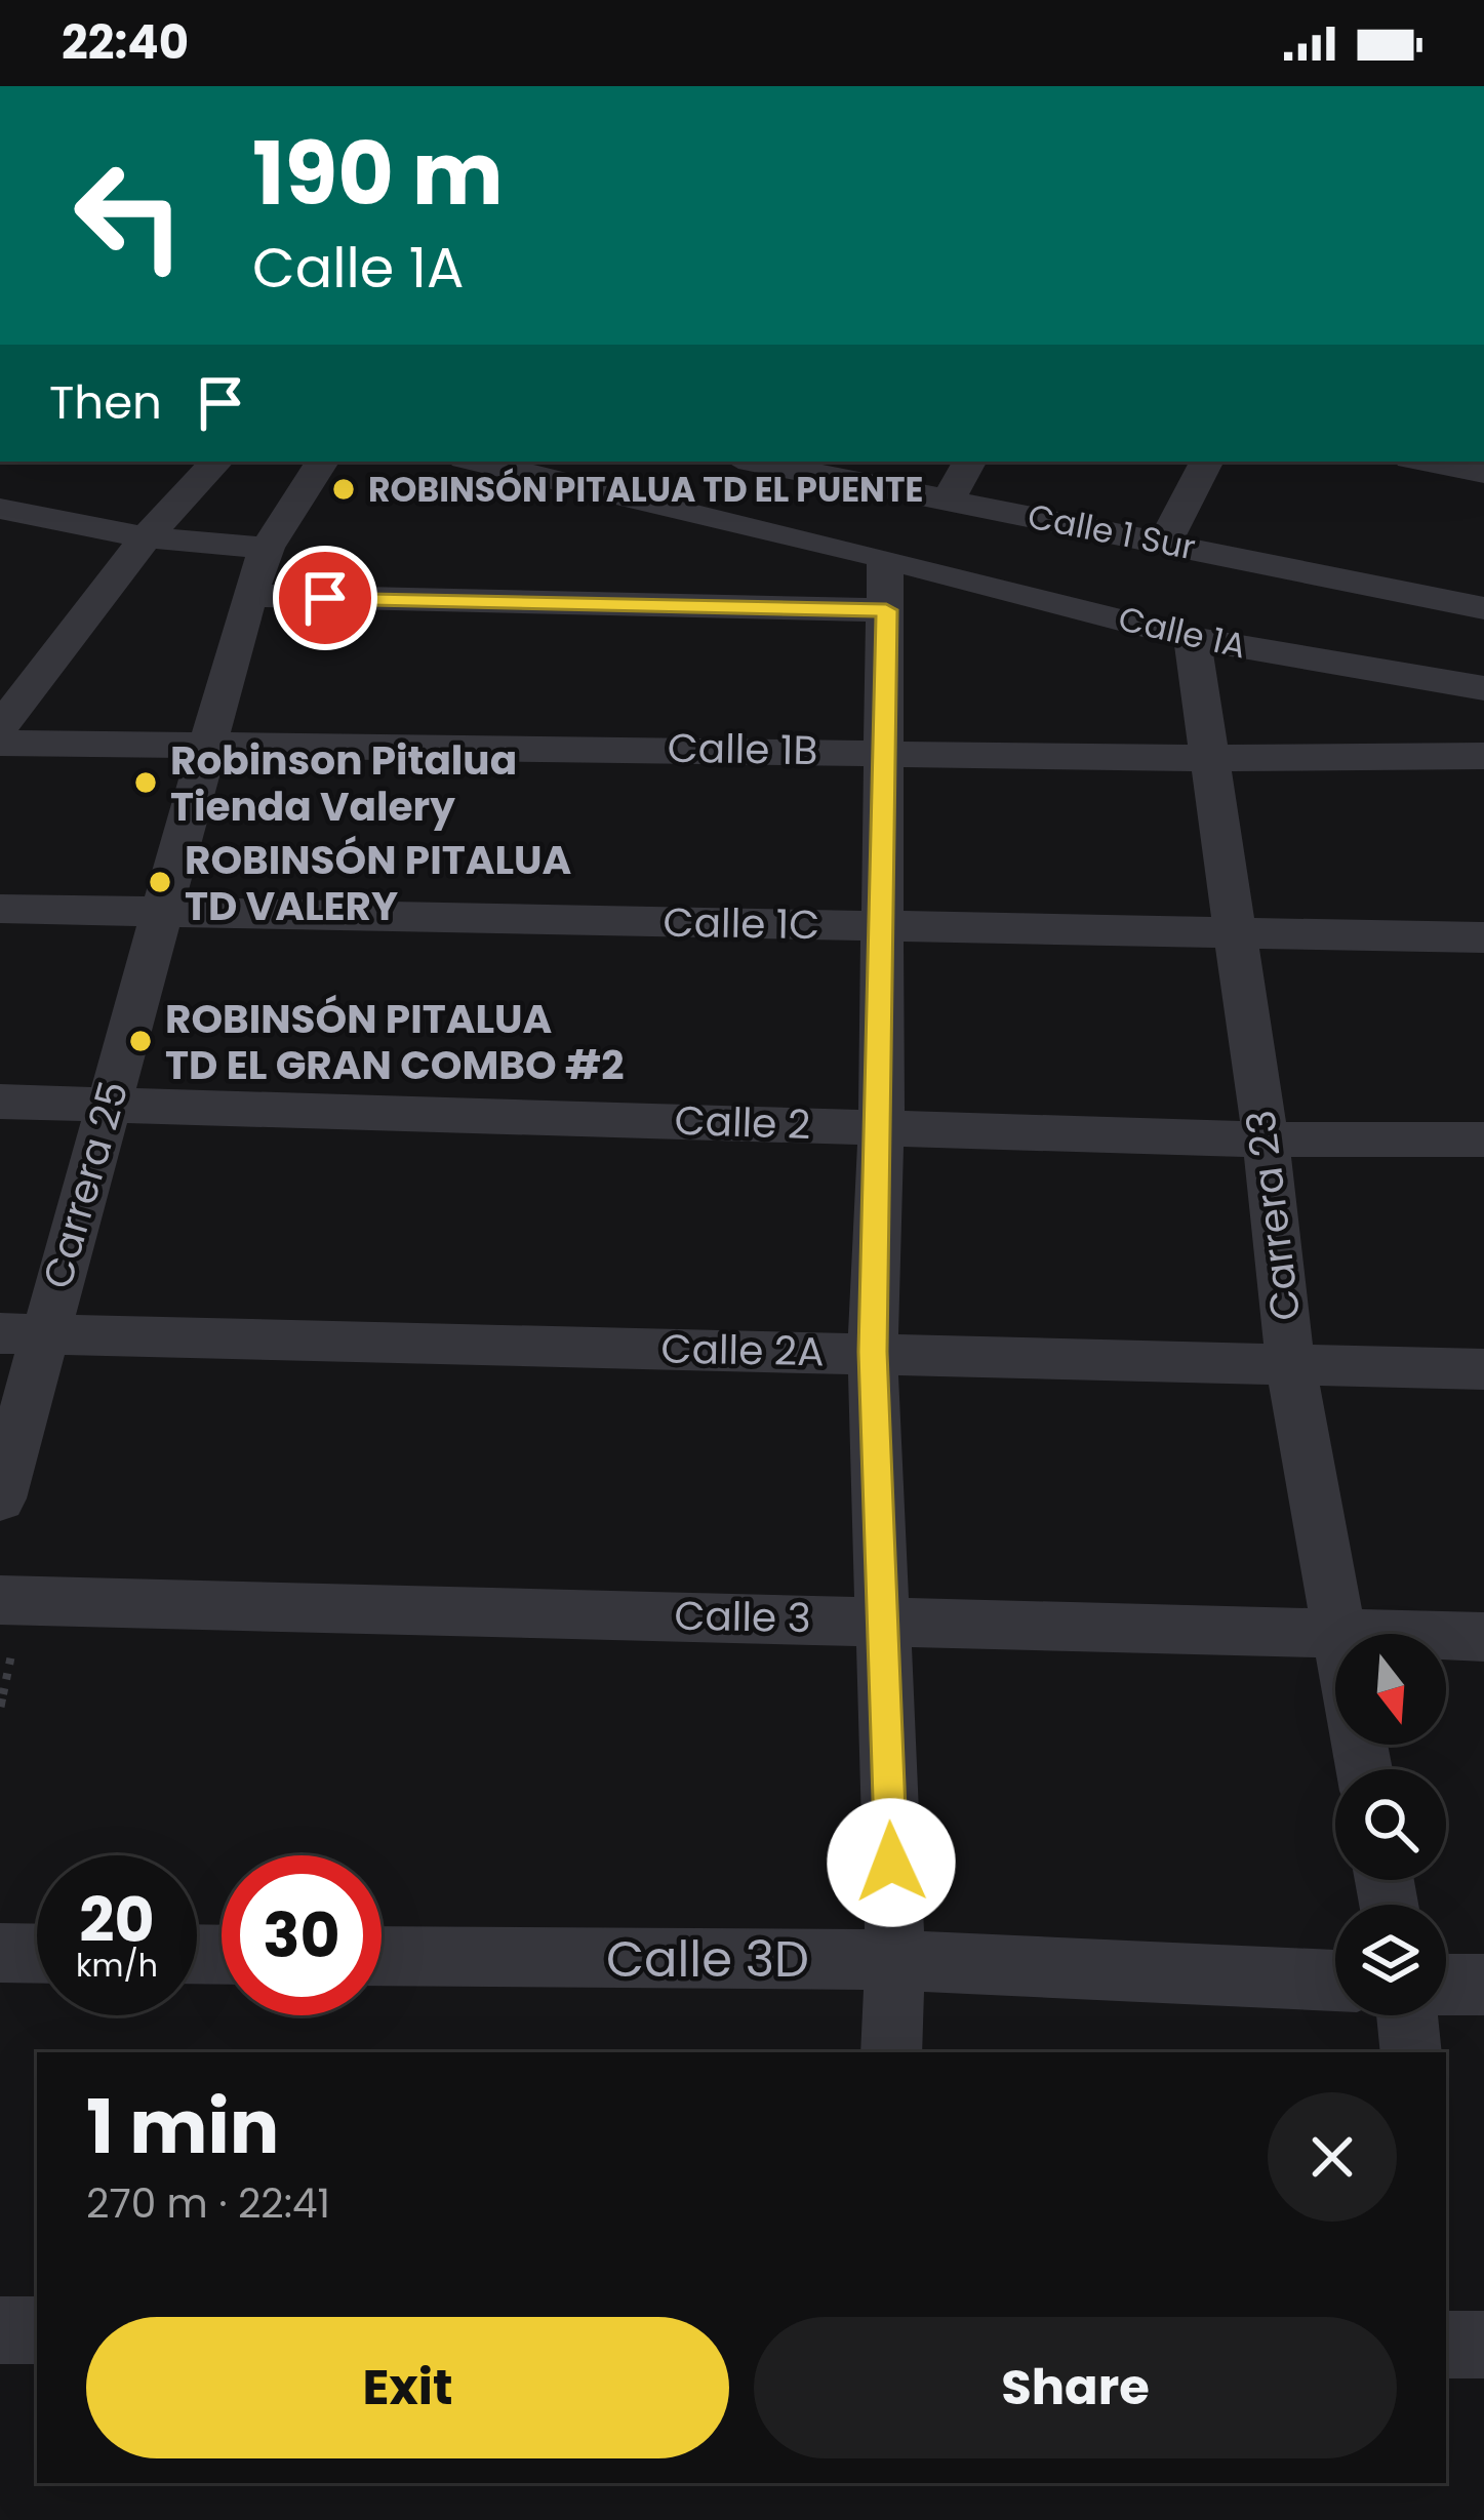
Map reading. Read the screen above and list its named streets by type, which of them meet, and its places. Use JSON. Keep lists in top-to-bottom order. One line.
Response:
{"streets":{"street":["Calle 1 Sur","Calle 1A","Calle 1B","Calle 1C","Calle 2","Carrera 25","Carrera 23","Calle 2A","Calle 3","Calle 3D"]},"crossings":[["Calle 1A","Carrera 23"],["Calle 1B","Carrera 25"],["Calle 1B","Carrera 23"],["Calle 1C","Carrera 25"],["Calle 1C","Carrera 23"],["Calle 2","Carrera 25"],["Calle 2","Carrera 23"],["Carrera 25","Calle 2A"],["Carrera 23","Calle 2A"],["Carrera 23","Calle 3"]],"places":["ROBINSÓN PITALUA TD EL PUENTE","Robinson Pitalua Tienda Valery","ROBINSÓN PITALUA TD VALERY","ROBINSÓN PITALUA TD EL GRAN COMBO #2"],"north":"bottom","page":{"status":"22:40","turn":["190 m","Calle 1A"],"then":"Then","speed":"20 km/h","limit":"30","heading":["1 min","270 m · 22:41"],"buttons":["Exit","Share"]}}
